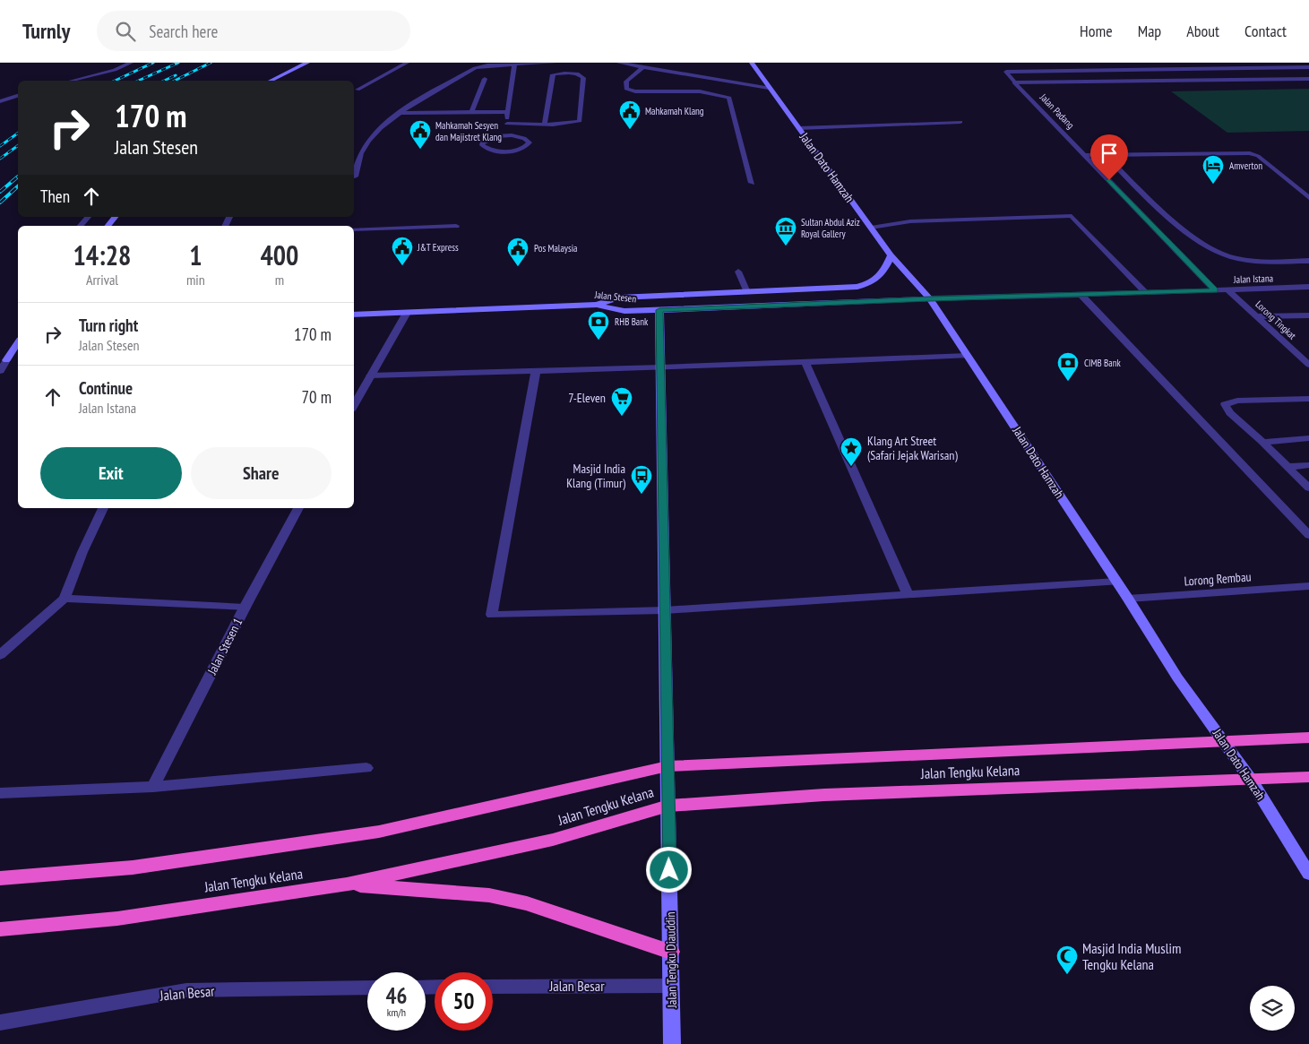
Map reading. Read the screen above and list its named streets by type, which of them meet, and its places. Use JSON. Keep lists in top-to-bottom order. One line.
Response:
{"streets":{"highway":["Jalan Tengku Kelana"],"main road":["Jalan Dato Hamzah","Jalan Stesen","Jalan Tengku Diauddin"],"street":["Jalan Padang","Jalan Istana","Lorong Tingkat","Lorong Rembau","Jalan Stesen 1","Jalan Besar"]},"crossings":[["Jalan Padang","Jalan Istana"],["Jalan Dato Hamzah","Jalan Istana"],["Jalan Dato Hamzah","Jalan Stesen"],["Jalan Dato Hamzah","Lorong Rembau"],["Jalan Dato Hamzah","Jalan Tengku Kelana"],["Jalan Istana","Jalan Stesen"],["Jalan Istana","Lorong Tingkat"],["Jalan Stesen","Jalan Tengku Diauddin"],["Jalan Tengku Kelana","Jalan Tengku Diauddin"],["Jalan Tengku Diauddin","Jalan Besar"]],"places":{"public building":["Mahkamah Klang","Mahkamah Sesyen dan Majistret Klang","J&T Express","Pos Malaysia"],"hotel":["Amverton"],"museum":["Sultan Abdul Aziz Royal Gallery"],"bank":["RHB Bank","CIMB Bank"],"supermarket":["7-Eleven"],"place":["Klang Art Street (Safari Jejak Warisan)"],"bus stop":["Masjid India Klang (Timur)"],"mosque":["Masjid India Muslim Tengku Kelana"]},"page":{"header":"Turnly","search":"Search here","nav":["Home","Map","About","Contact"],"turn":["170 m","Jalan Stesen"],"then":"Then","eta":["14:28","Arrival","1","min","400","m"],"list":[{"name":"Turn right","note":"Jalan Stesen","value":"170 m"},{"name":"Continue","note":"Jalan Istana","value":"70 m"}],"buttons":["Exit","Share"],"speed":"46 km/h","limit":"50"}}
